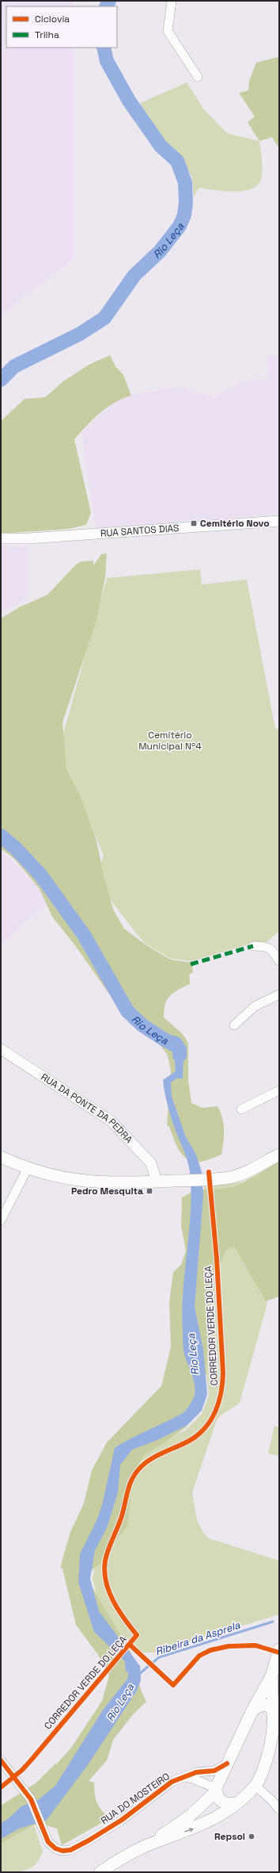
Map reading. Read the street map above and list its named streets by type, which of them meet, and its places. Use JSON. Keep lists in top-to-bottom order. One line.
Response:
{"streets":{"street":["RUA SANTOS DIAS","RUA DA PONTE DA PEDRA","RUA DO MOSTEIRO"],"cycle path":["CORREDOR VERDE DO LEÇA"]},"water":["Rio Leça","Ribeira da Asprela"],"parks":["Cemitério Municipal Nº4"],"places":{"transit":["Cemitério Novo","Pedro Mesquita"],"other":["Repsol"]},"legend":["Ciclovia","Trilha"]}
